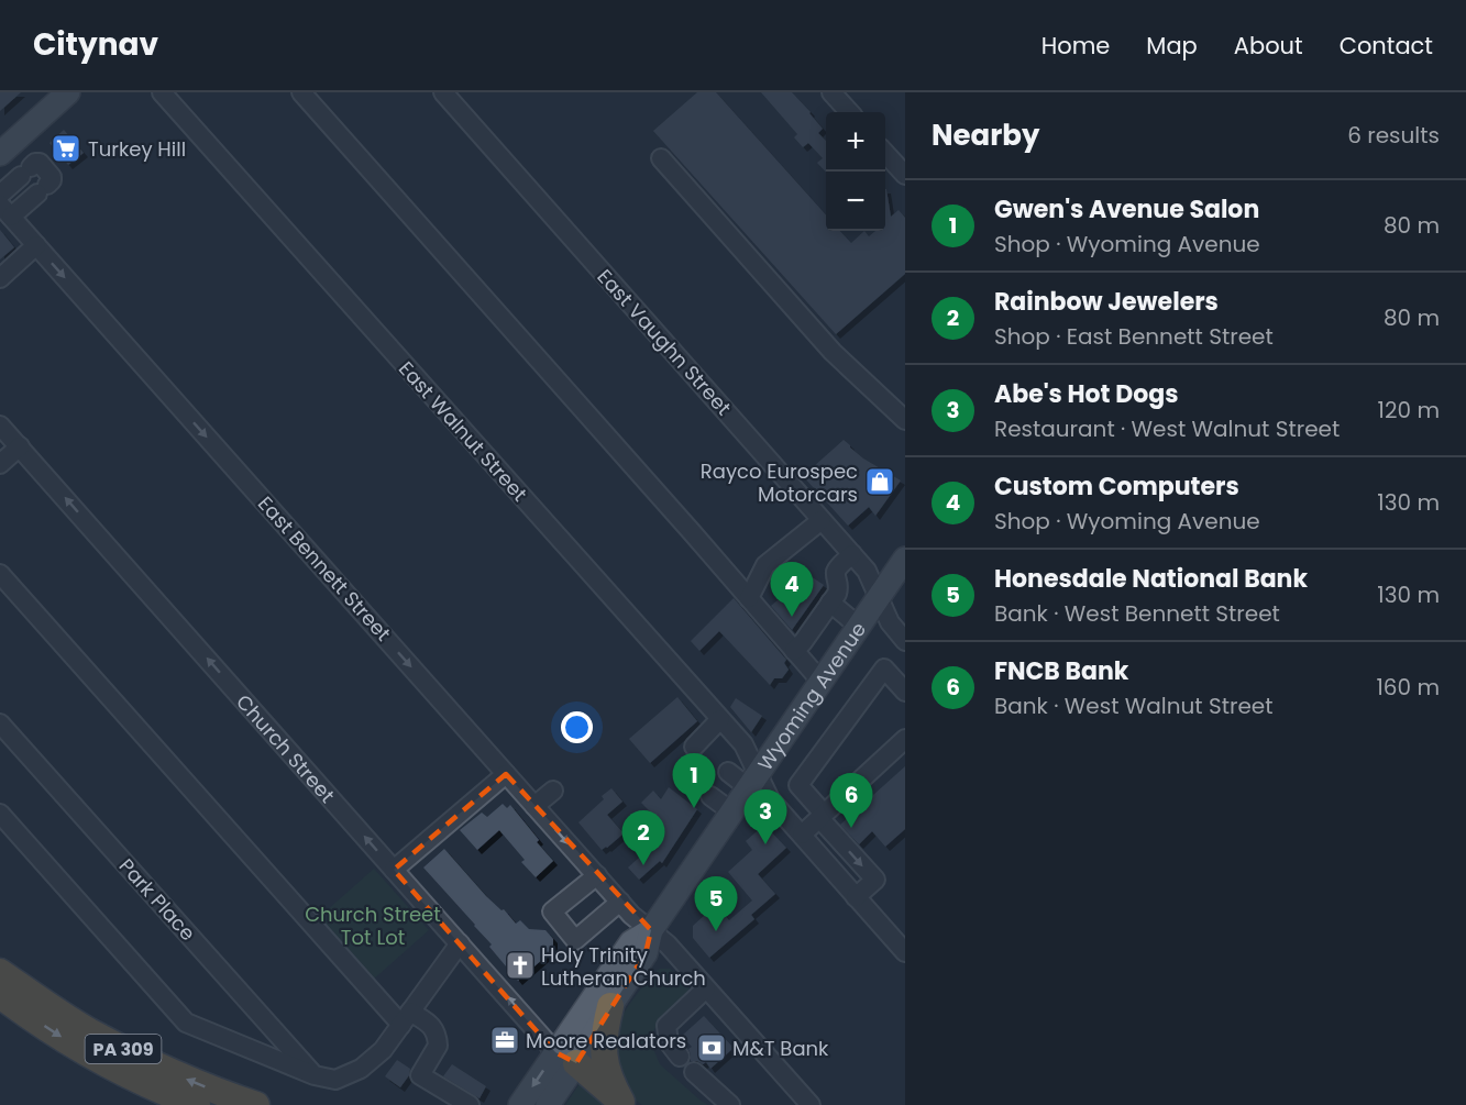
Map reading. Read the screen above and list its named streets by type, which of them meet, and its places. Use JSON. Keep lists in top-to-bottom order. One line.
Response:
{"streets":{"highway":["PA 309"],"main road":["Wyoming Avenue"],"street":["East Vaughn Street","East Walnut Street","East Bennett Street","Church Street","Park Place"]},"crossings":[["East Vaughn Street","Wyoming Avenue"],["East Walnut Street","Wyoming Avenue"],["East Bennett Street","Wyoming Avenue"],["Wyoming Avenue","Church Street"]],"one_way":["East Bennett Street"],"parks":["Church Street Tot Lot"],"places":{"supermarket":["Turkey Hill"],"shop":["Rayco Eurospec Motorcars"],"church":["Holy Trinity Lutheran Church"],"office":["Moore Realators"],"bank":["M&T Bank"]},"page":{"header":"Citynav","nav":["Home","Map","About","Contact"],"heading":["Nearby","6 results"],"map_buttons":["+","−"],"list":[{"mark":"1","name":"Gwen's Avenue Salon","note":"Shop · Wyoming Avenue","value":"80 m"},{"mark":"2","name":"Rainbow Jewelers","note":"Shop · East Bennett Street","value":"80 m"},{"mark":"3","name":"Abe's Hot Dogs","note":"Restaurant · West Walnut Street","value":"120 m"},{"mark":"4","name":"Custom Computers","note":"Shop · Wyoming Avenue","value":"130 m"},{"mark":"5","name":"Honesdale National Bank","note":"Bank · West Bennett Street","value":"130 m"},{"mark":"6","name":"FNCB Bank","note":"Bank · West Walnut Street","value":"160 m"}],"pins":["4","1","6","3","2","5"]}}
